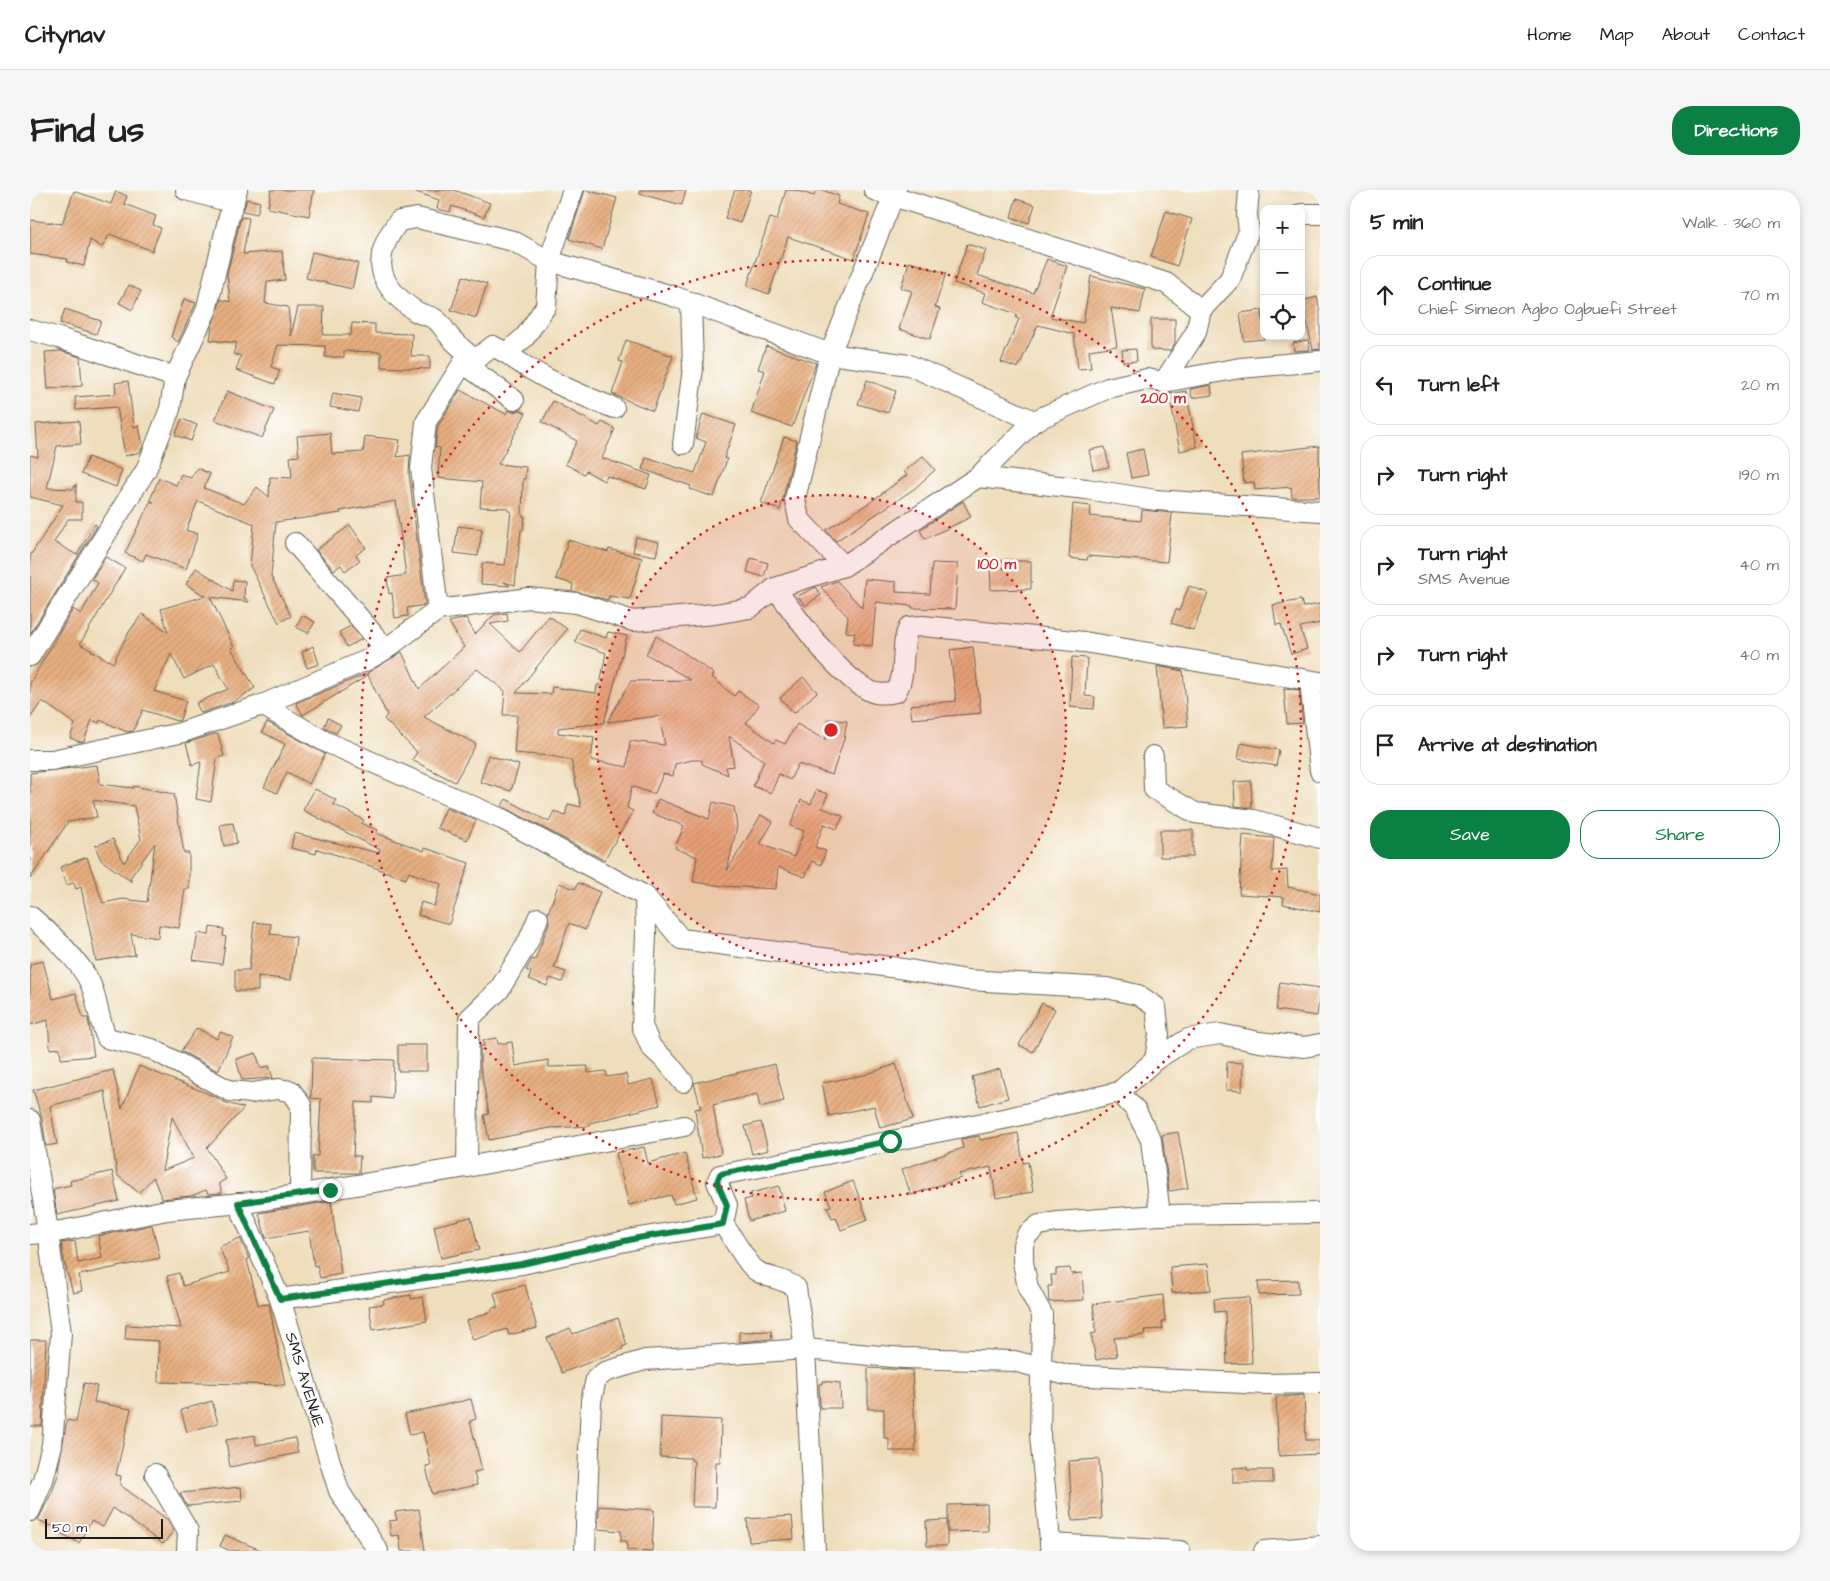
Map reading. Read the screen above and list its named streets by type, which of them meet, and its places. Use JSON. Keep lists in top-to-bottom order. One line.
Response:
{"streets":{"street":["SMS AVENUE"]},"scale_bar":"50 m","page":{"header":"Citynav","nav":["Home","Map","About","Contact"],"title":"Find us","buttons":["Directions",["Save","Share"]],"heading":["5 min","Walk · 360 m"],"map_buttons":["+","−"],"list":[["Continue","Chief Simeon Agbo Ogbuefi Street","70 m"],["Turn left","20 m"],["Turn right","190 m"],["Turn right","SMS Avenue","40 m"],["Turn right","40 m"],"Arrive at destination"],"scale":"50 m"},"rings":["200 m","100 m"]}
